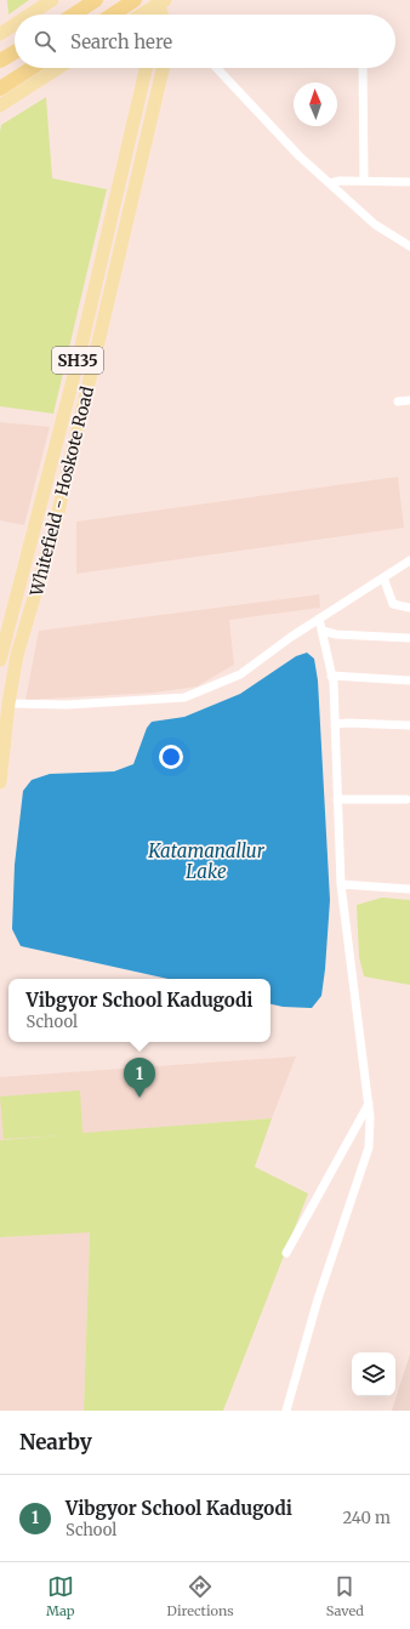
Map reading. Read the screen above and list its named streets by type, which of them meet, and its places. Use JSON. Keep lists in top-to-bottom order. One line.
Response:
{"streets":{"main road":["SH35","Whitefield - Hoskote Road"]},"water":["Katamanallur Lake"],"north":"top","page":{"search":"Search here","popup":["Vibgyor School Kadugodi","School"],"pins":"1","heading":"Nearby","list":[{"mark":"1","name":"Vibgyor School Kadugodi","note":"School","value":"240 m"}],"nav":["Map","Directions","Saved"]}}
